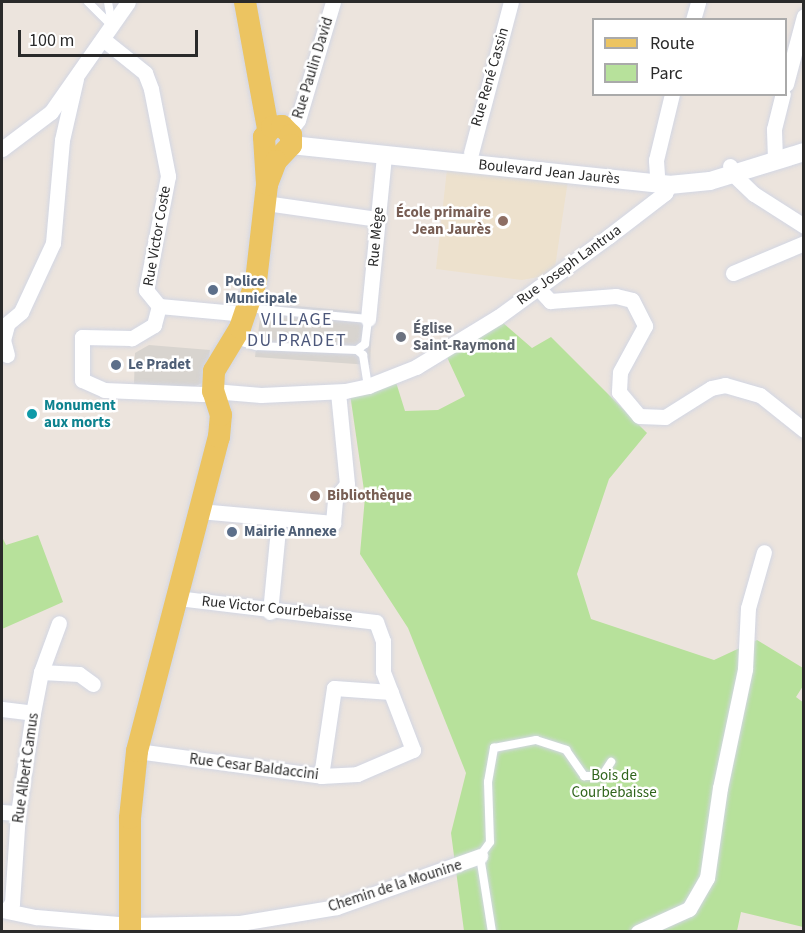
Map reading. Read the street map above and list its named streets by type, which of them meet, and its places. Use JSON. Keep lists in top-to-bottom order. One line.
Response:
{"streets":{"street":["Rue Paulin David","Rue René Cassin","Boulevard Jean Jaurès","Rue Victor Coste","Rue Mège","Rue Joseph Lantrua","Rue Victor Courbebaisse","Rue Cesar Baldaccini","Rue Albert Camus","Chemin de la Mounine"]},"crossings":[["Rue Paulin David","Boulevard Jean Jaurès"],["Rue René Cassin","Boulevard Jean Jaurès"],["Boulevard Jean Jaurès","Rue Mège"],["Boulevard Jean Jaurès","Rue Joseph Lantrua"],["Rue Victor Coste","Rue Joseph Lantrua"],["Rue Victor Courbebaisse","Rue Cesar Baldaccini"],["Rue Albert Camus","Chemin de la Mounine"]],"districts":["VILLAGE DU PRADET"],"parks":["Bois de Courbebaisse"],"places":["École primaire Jean Jaurès","Police Municipale","Église Saint-Raymond","Le Pradet","Monument aux morts","Bibliothèque","Mairie Annexe"],"legend":["Route","Parc"],"scale_bar":"100 m"}
